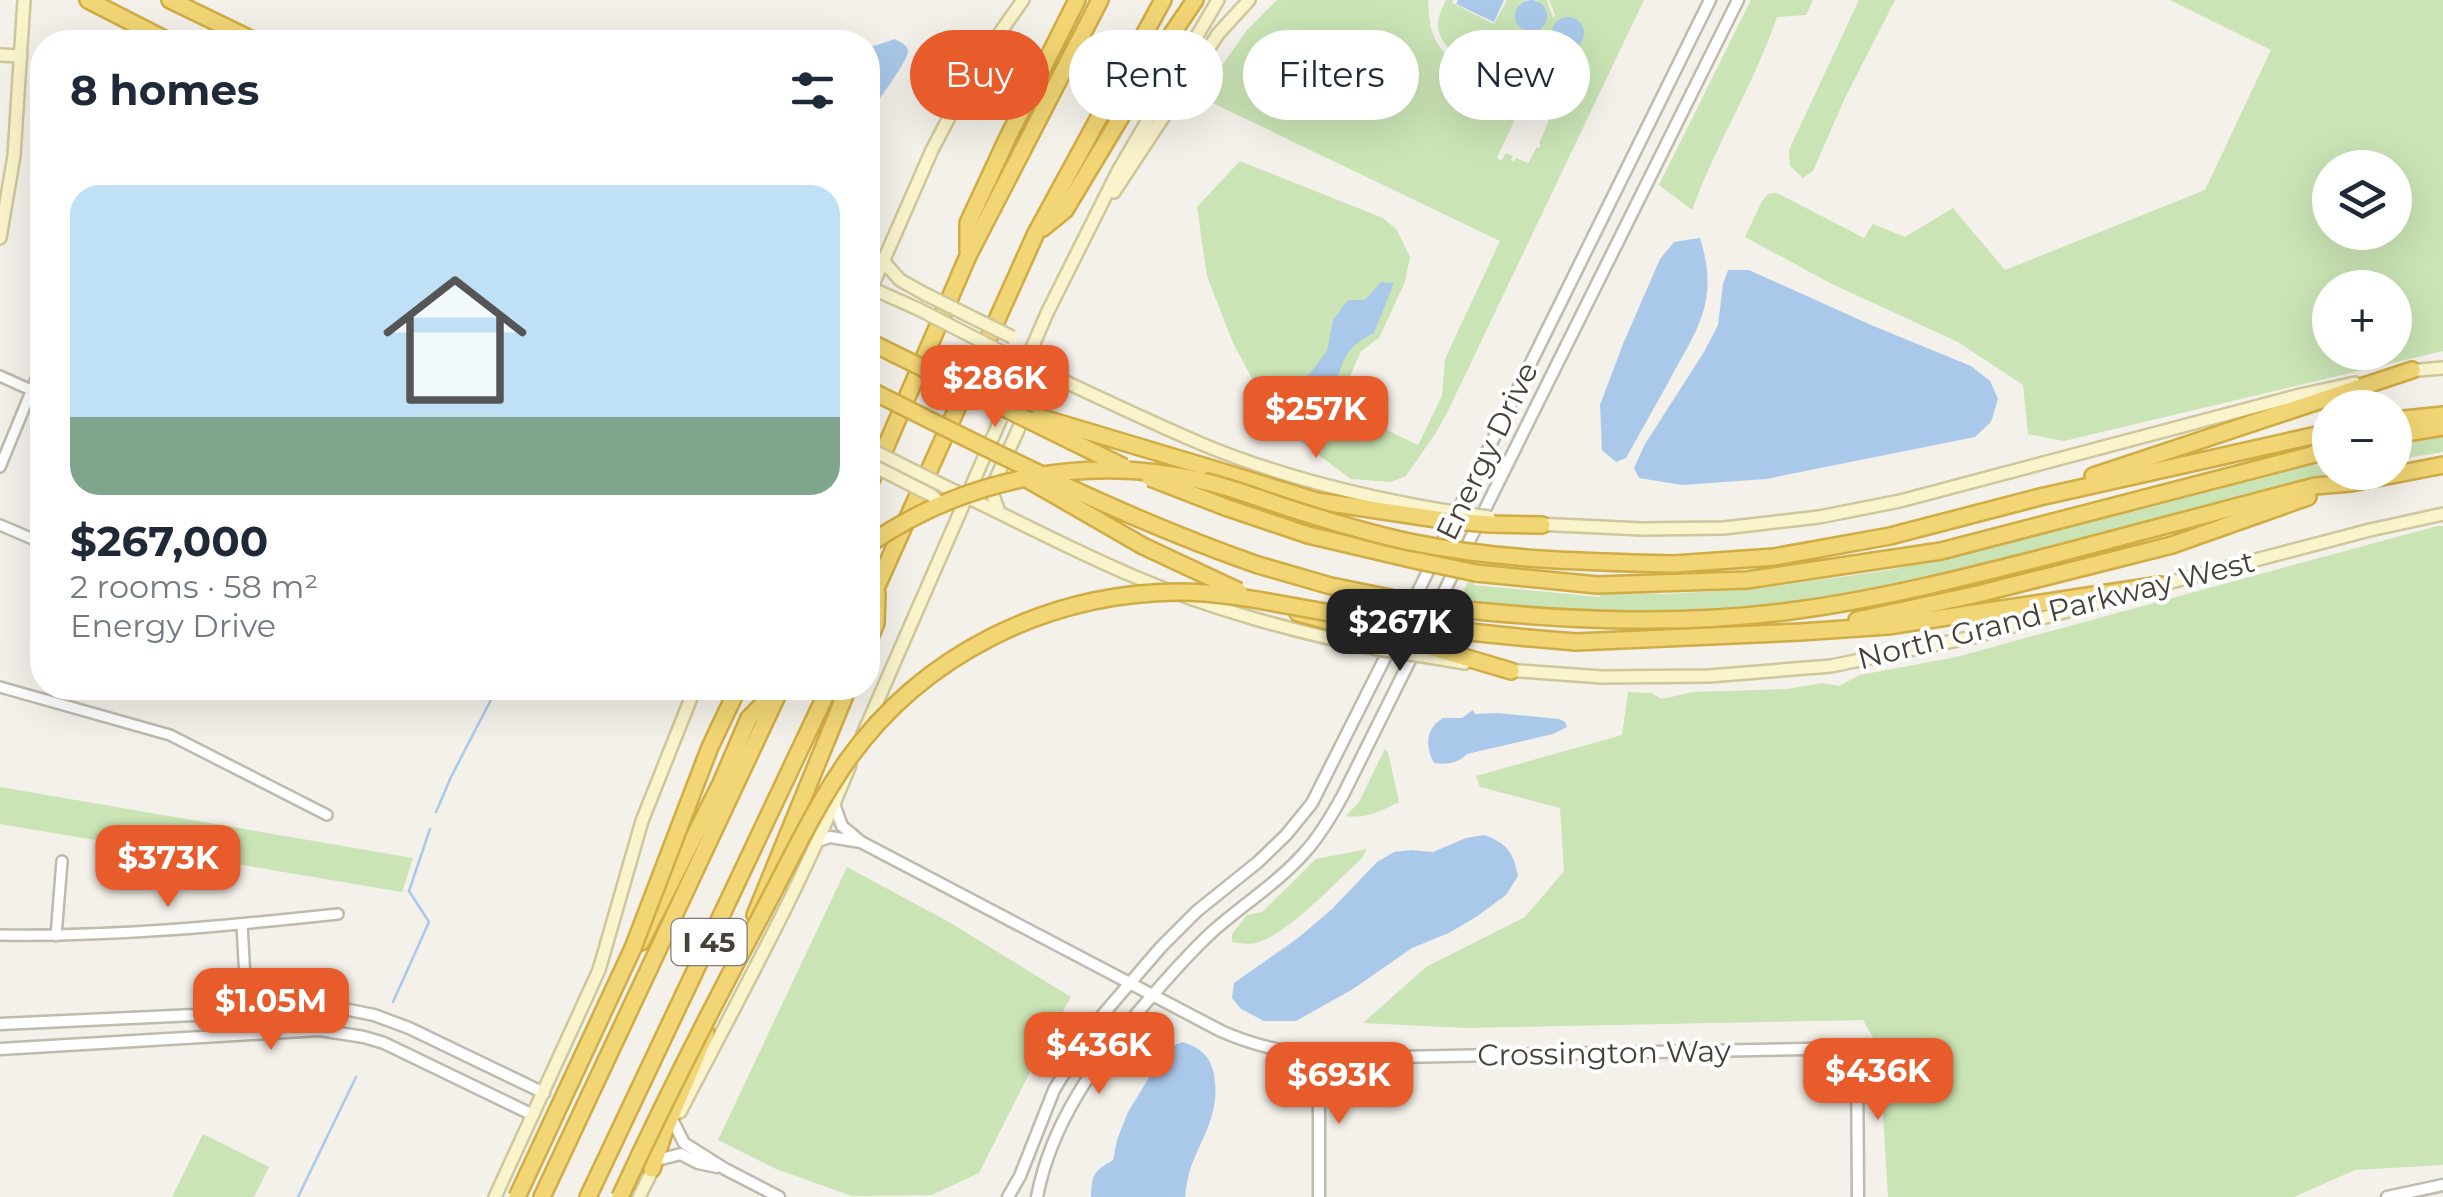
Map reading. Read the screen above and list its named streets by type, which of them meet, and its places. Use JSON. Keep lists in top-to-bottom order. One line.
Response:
{"streets":{"highway":["North Grand Parkway West","I 45"],"street":["Energy Drive","Crossington Way"]},"crossings":[["Energy Drive","Crossington Way"]],"page":{"chip":["Buy","Rent","Filters","New"],"heading":"8 homes","map_buttons":["+","−"],"list":[{"name":"$267,000","note":"2 rooms · 58 m² · Energy Drive"}],"price":["$286K","$257K","$267K","$373K","$1.05M","$436K","$436K","$693K"]}}
